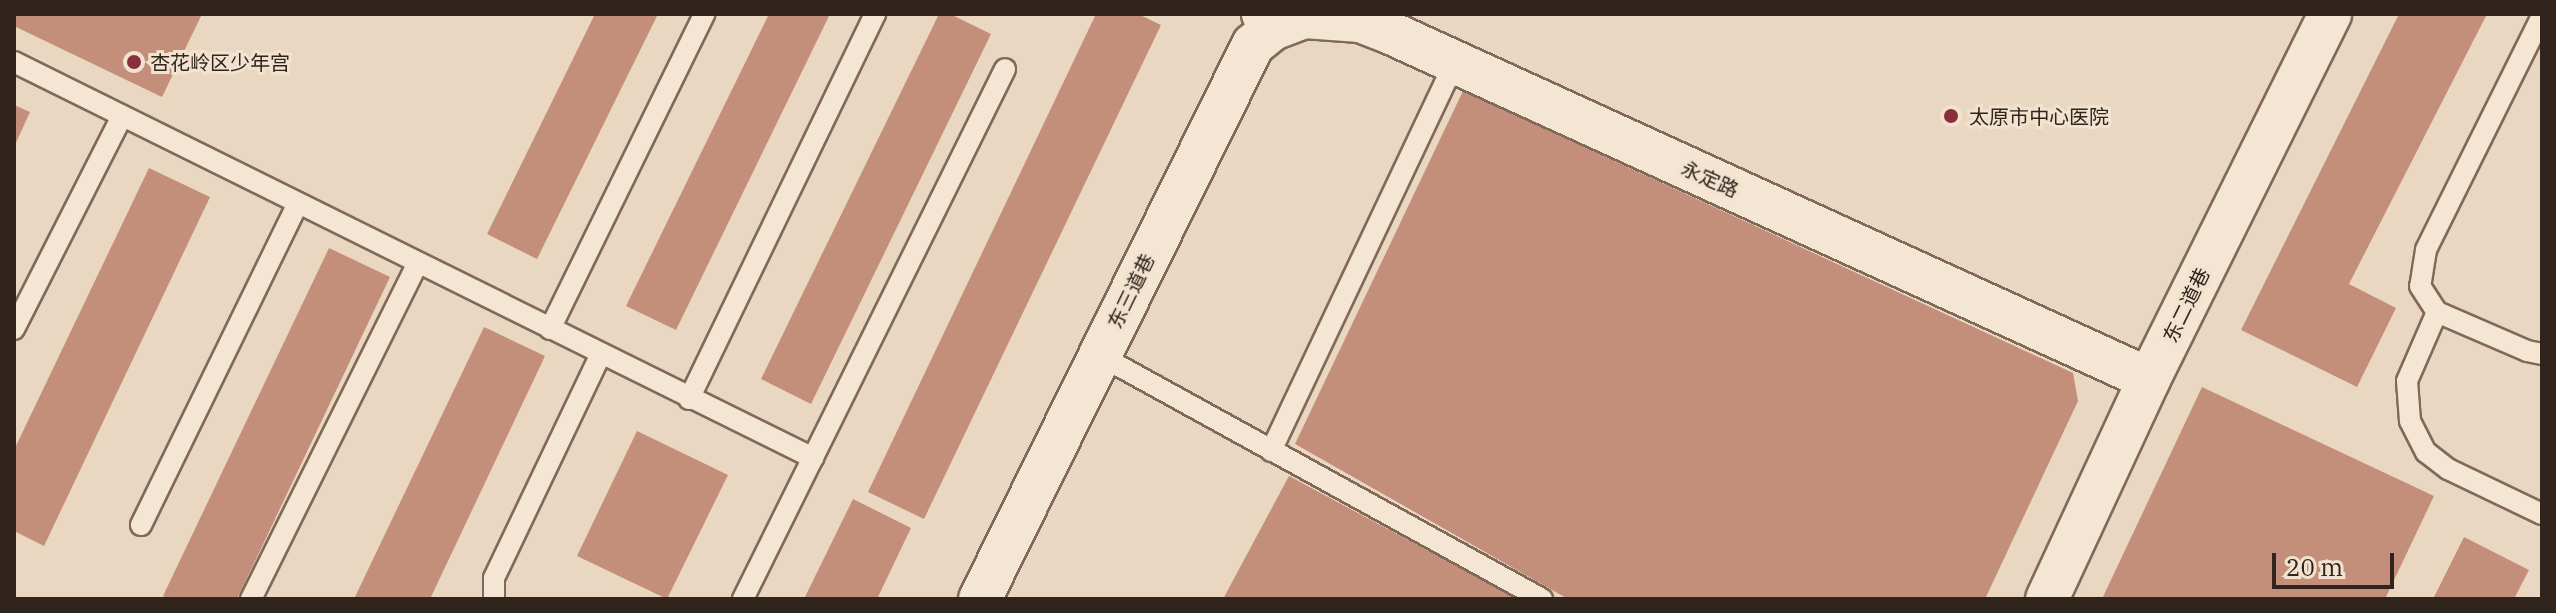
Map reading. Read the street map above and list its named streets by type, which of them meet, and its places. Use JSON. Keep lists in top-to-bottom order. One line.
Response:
{"streets":{"street":["永定路","东三道巷","东二道巷"]},"crossings":[["永定路","东三道巷"],["永定路","东二道巷"]],"places":["杏花岭区少年宫","太原市中心医院"],"scale_bar":"20 m"}
